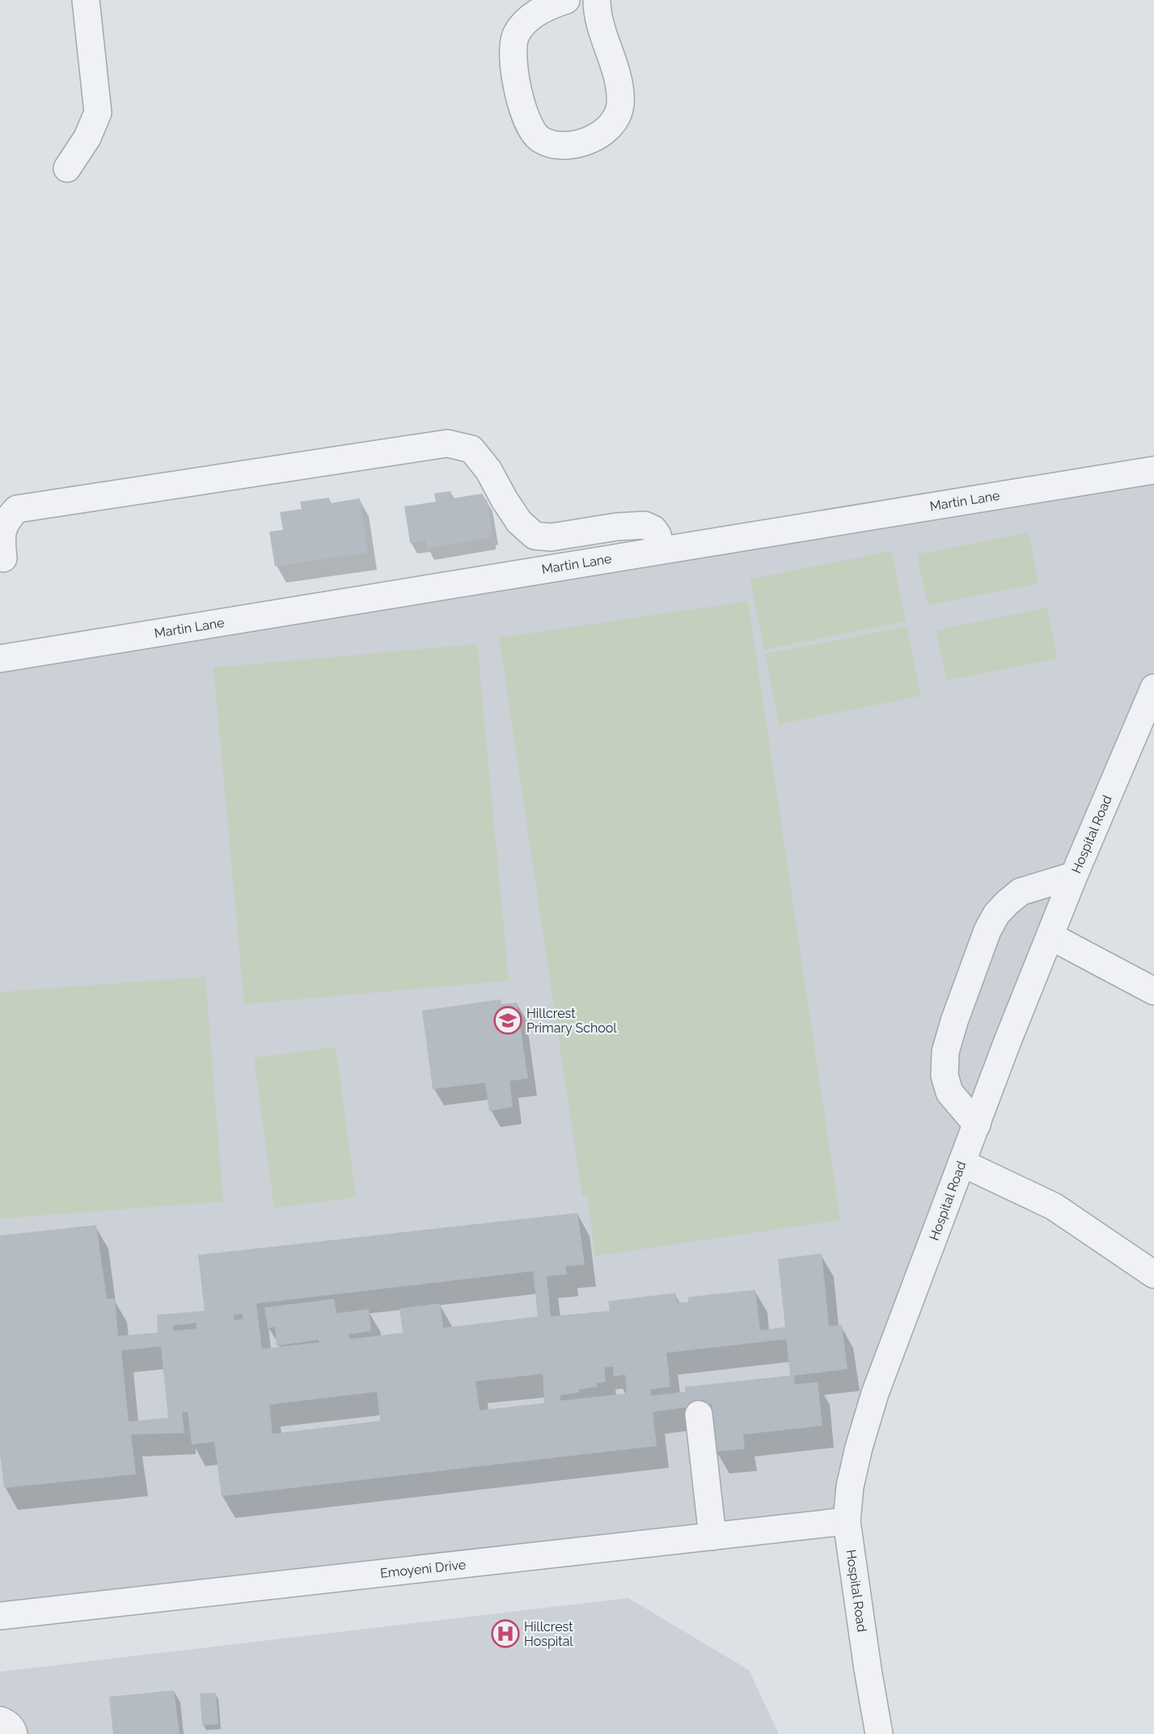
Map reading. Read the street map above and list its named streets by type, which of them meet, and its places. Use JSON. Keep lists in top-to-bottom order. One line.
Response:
{"streets":{"street":["Martin Lane","Hospital Road","Emoyeni Drive"]},"crossings":[["Hospital Road","Emoyeni Drive"]],"places":{"school or university":["Hillcrest Primary School"],"hospital":["Hillcrest Hospital"]}}
